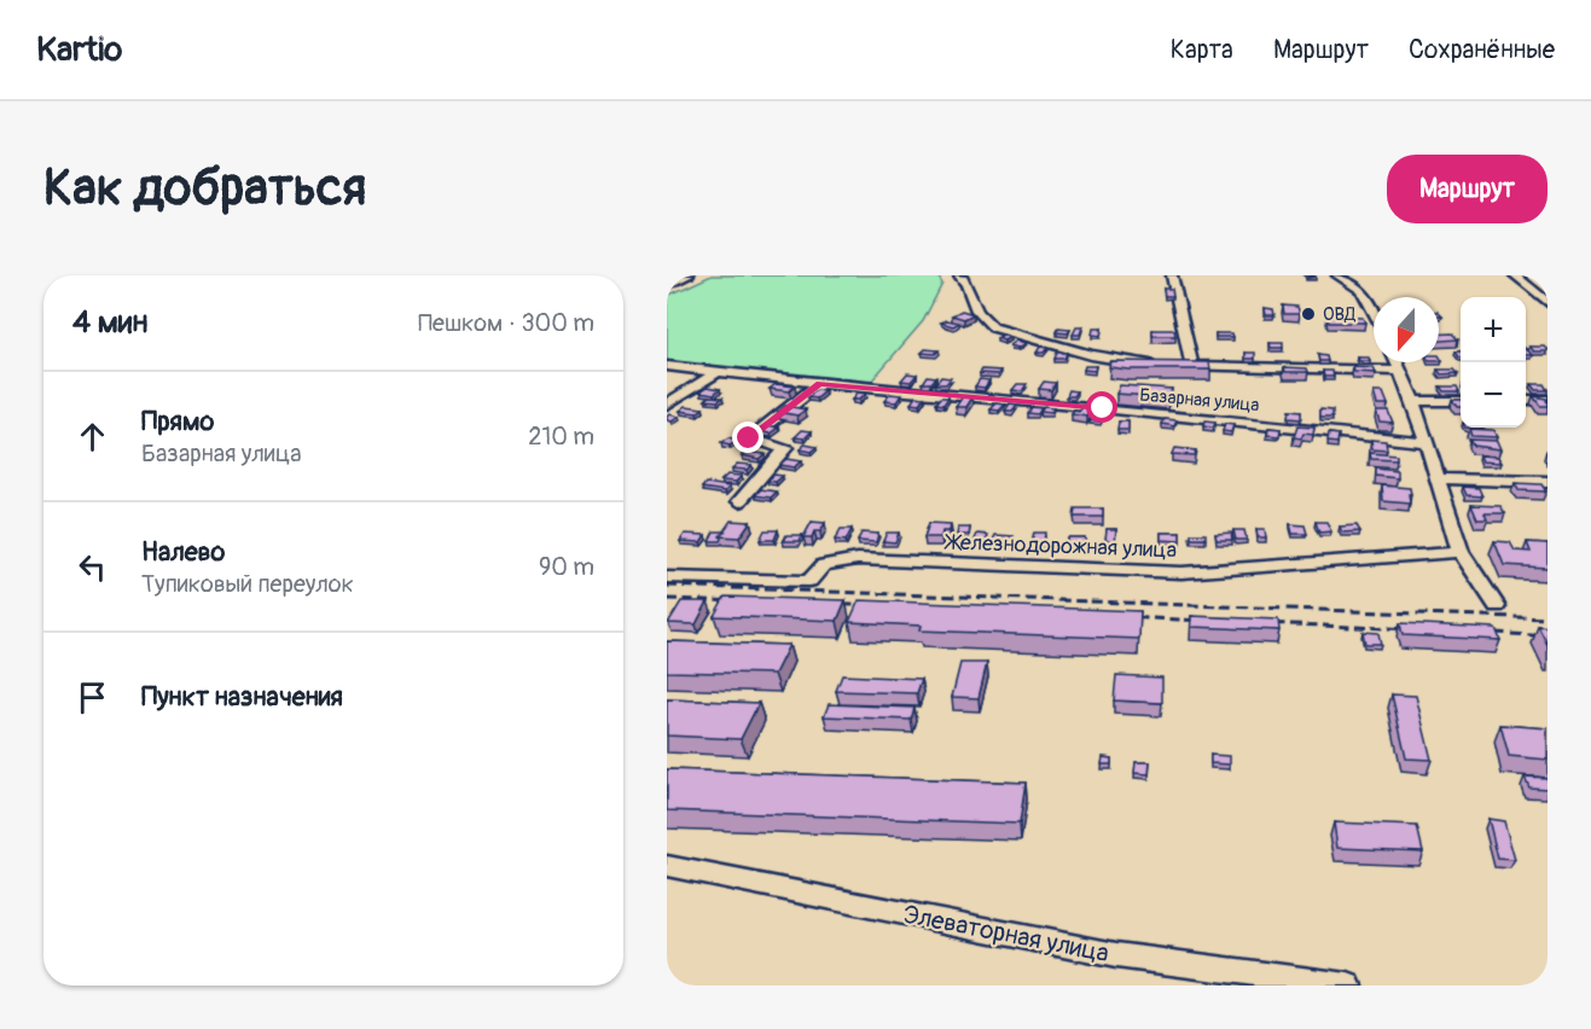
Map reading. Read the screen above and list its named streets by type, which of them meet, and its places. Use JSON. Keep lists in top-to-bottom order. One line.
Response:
{"streets":{"street":["Базарная улица","Железнодорожная улица","Элеваторная улица"]},"places":["ОВД"],"north":"bottom","page":{"header":"Kartio","nav":["Карта","Маршрут","Сохранённые"],"buttons":"Маршрут","title":"Как добраться","heading":["4 мин","Пешком · 300 m"],"map_buttons":["+","−"],"list":[["Прямо","Базарная улица","210 m"],["Налево","Тупиковый переулок","90 m"],"Пункт назначения"]}}
